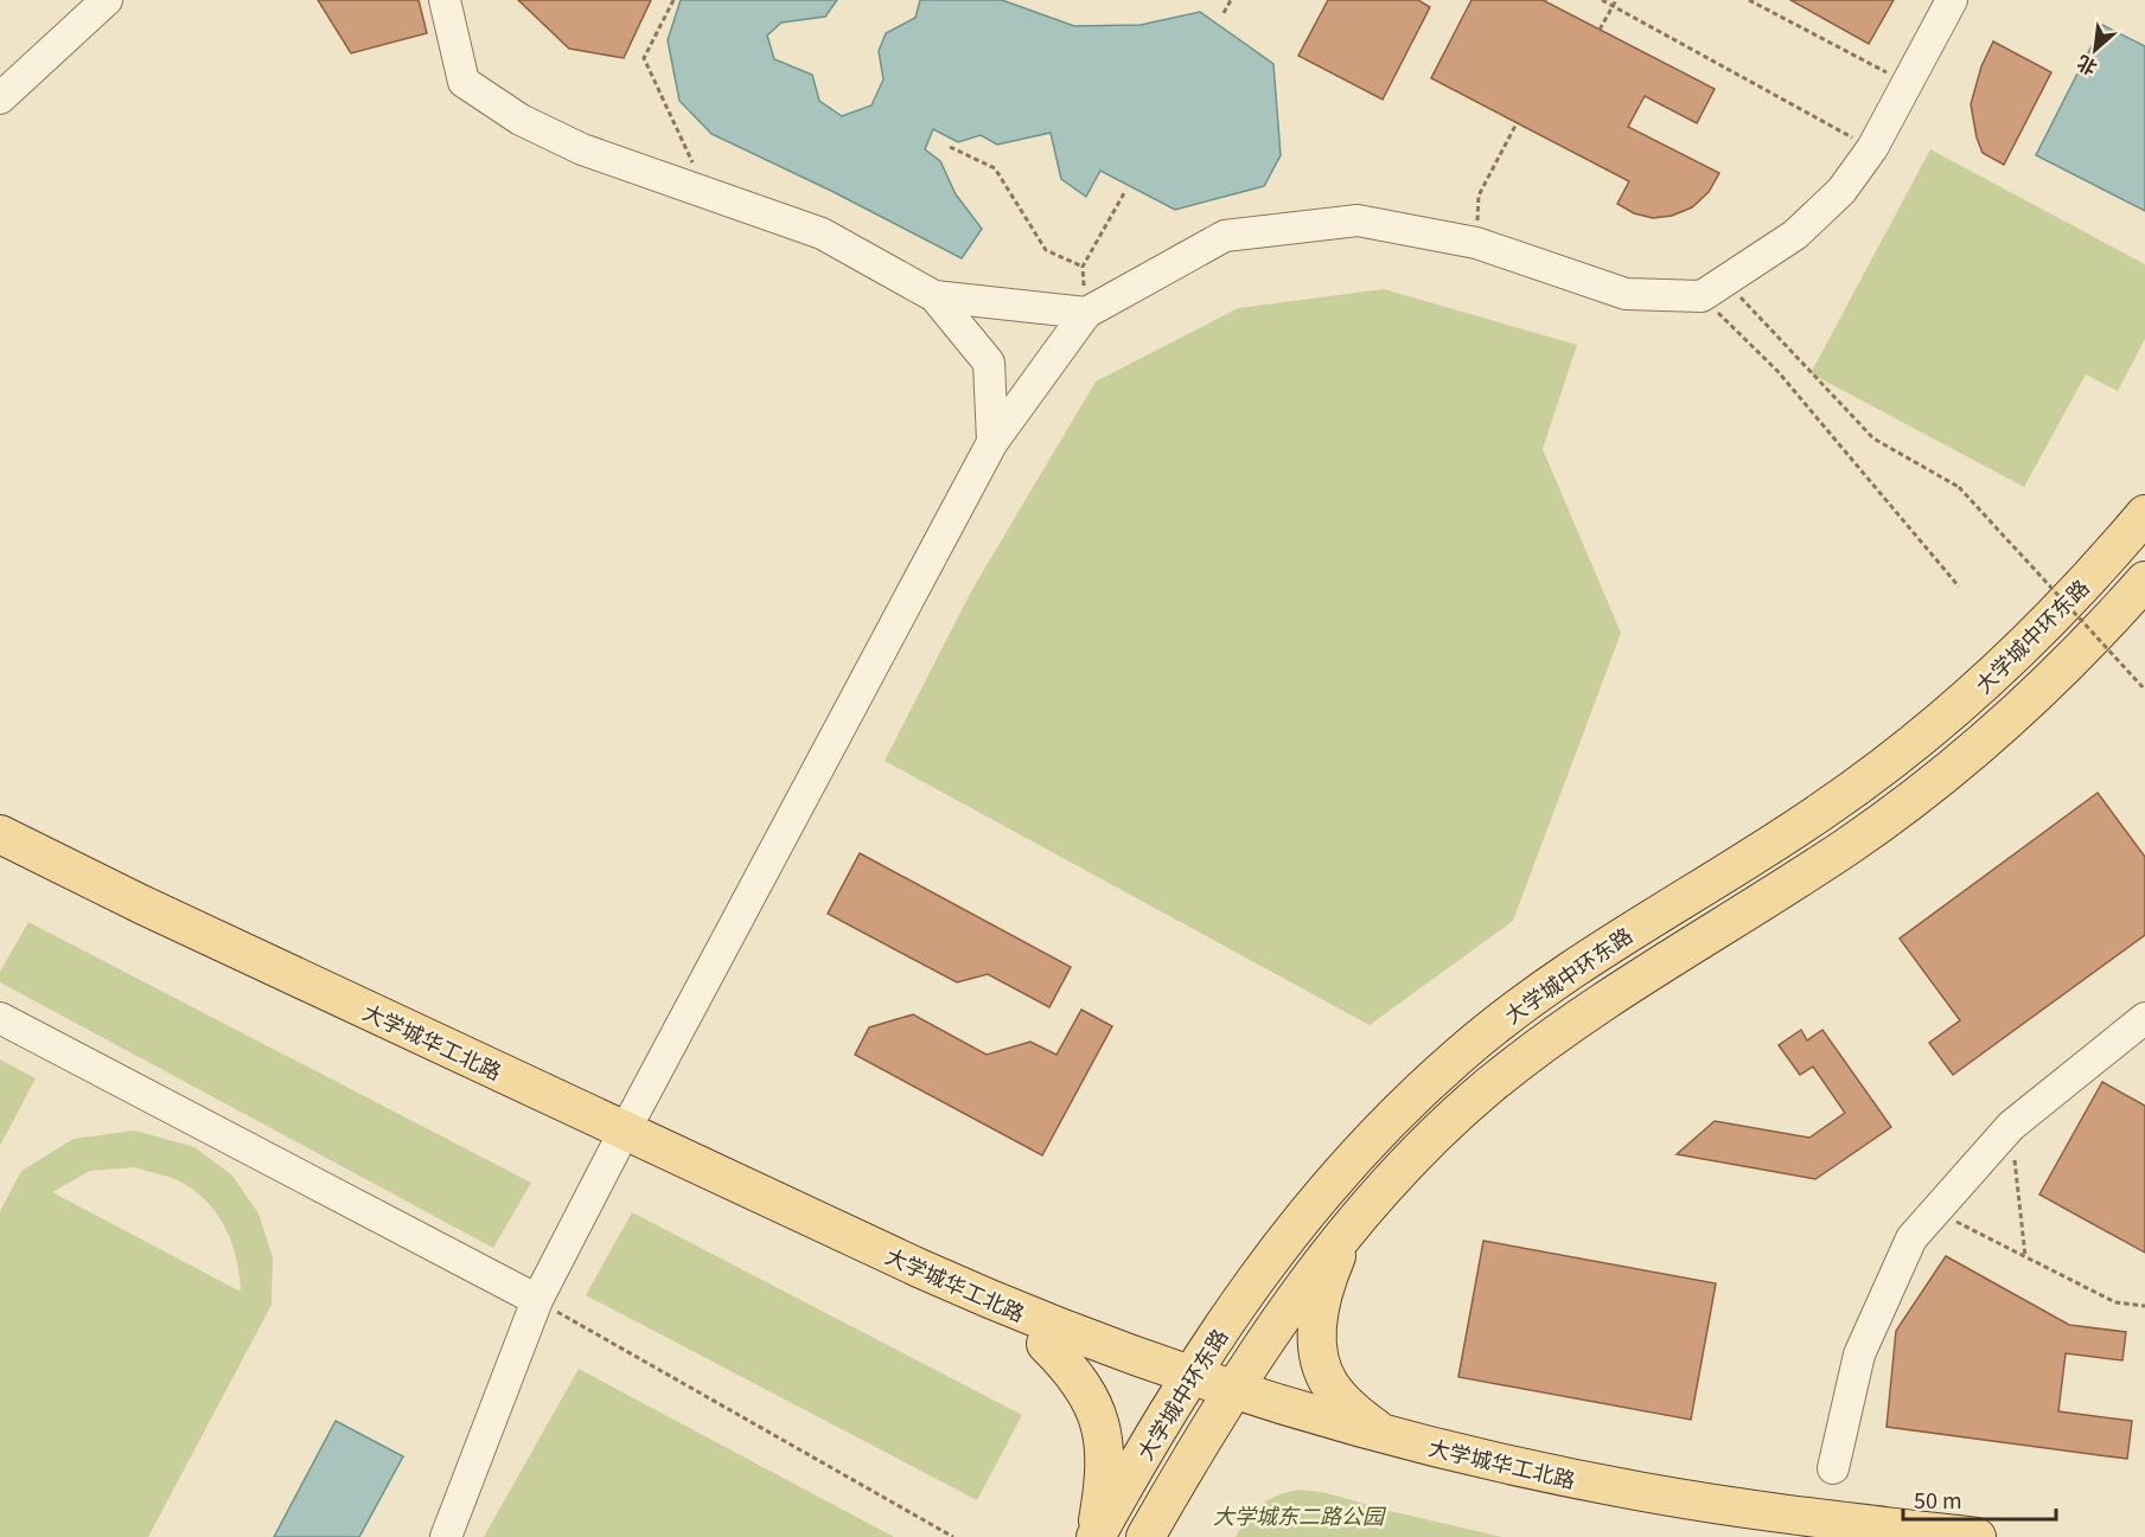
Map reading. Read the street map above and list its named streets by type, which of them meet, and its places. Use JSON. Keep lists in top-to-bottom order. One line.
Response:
{"streets":{"main road":["大学城中环东路","大学城华工北路"]},"crossings":[["大学城中环东路","大学城华工北路"]],"parks":["大学城东二路公园"],"scale_bar":"50 m","north":"bottom left"}
